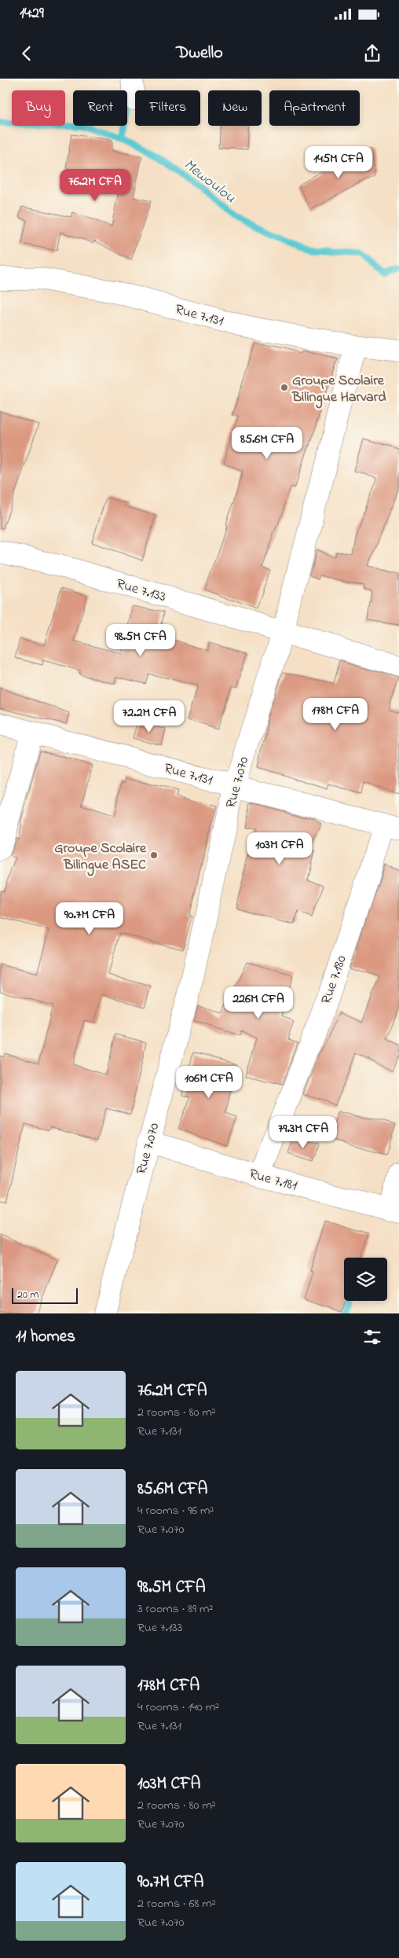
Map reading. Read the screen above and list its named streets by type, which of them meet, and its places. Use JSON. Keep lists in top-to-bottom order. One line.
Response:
{"streets":{"street":["Rue 7.131","Rue 7.133","Rue 7.070","Rue 7.180","Rue 7.181"]},"crossings":[["Rue 7.131","Rue 7.070"],["Rue 7.131","Rue 7.180"],["Rue 7.133","Rue 7.070"],["Rue 7.070","Rue 7.181"],["Rue 7.180","Rue 7.181"]],"water":["Mewoulou"],"places":["Groupe Scolaire Bilingue Harvard","Groupe Scolaire Bilingue ASEC"],"scale_bar":"20 m","page":{"status":"14:29","header":"Dwello","chip":["Buy","Rent","Filters","New","Apartment"],"price":["145M CFA","76.2M CFA","85.6M CFA","98.5M CFA","178M CFA","72.2M CFA","103M CFA","90.7M CFA","226M CFA","106M CFA","79.3M CFA"],"scale":"20 m","heading":"11 homes","list":[{"name":"76.2M CFA","note":"2 rooms · 80 m² · Rue 7.131"},{"name":"85.6M CFA","note":"4 rooms · 96 m² · Rue 7.070"},{"name":"98.5M CFA","note":"3 rooms · 89 m² · Rue 7.133"},{"name":"178M CFA","note":"4 rooms · 140 m² · Rue 7.131"},{"name":"103M CFA","note":"2 rooms · 80 m² · Rue 7.070"},{"name":"90.7M CFA","note":"2 rooms · 68 m² · Rue 7.070"}]}}
